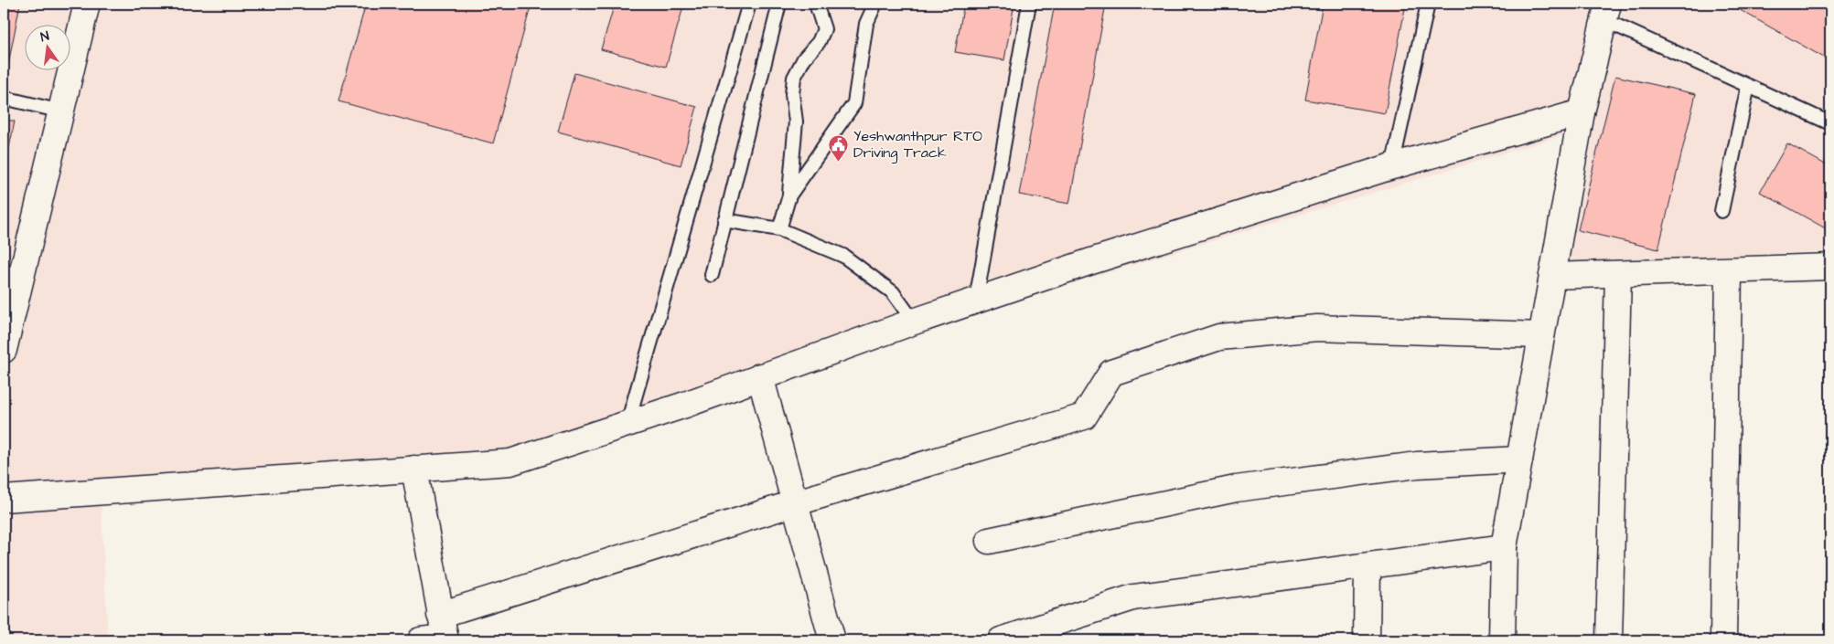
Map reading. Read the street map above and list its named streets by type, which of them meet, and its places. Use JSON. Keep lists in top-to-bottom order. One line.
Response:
{"places":{"public building":["Yeshwanthpur RTO Driving Track"]},"north":"top"}
